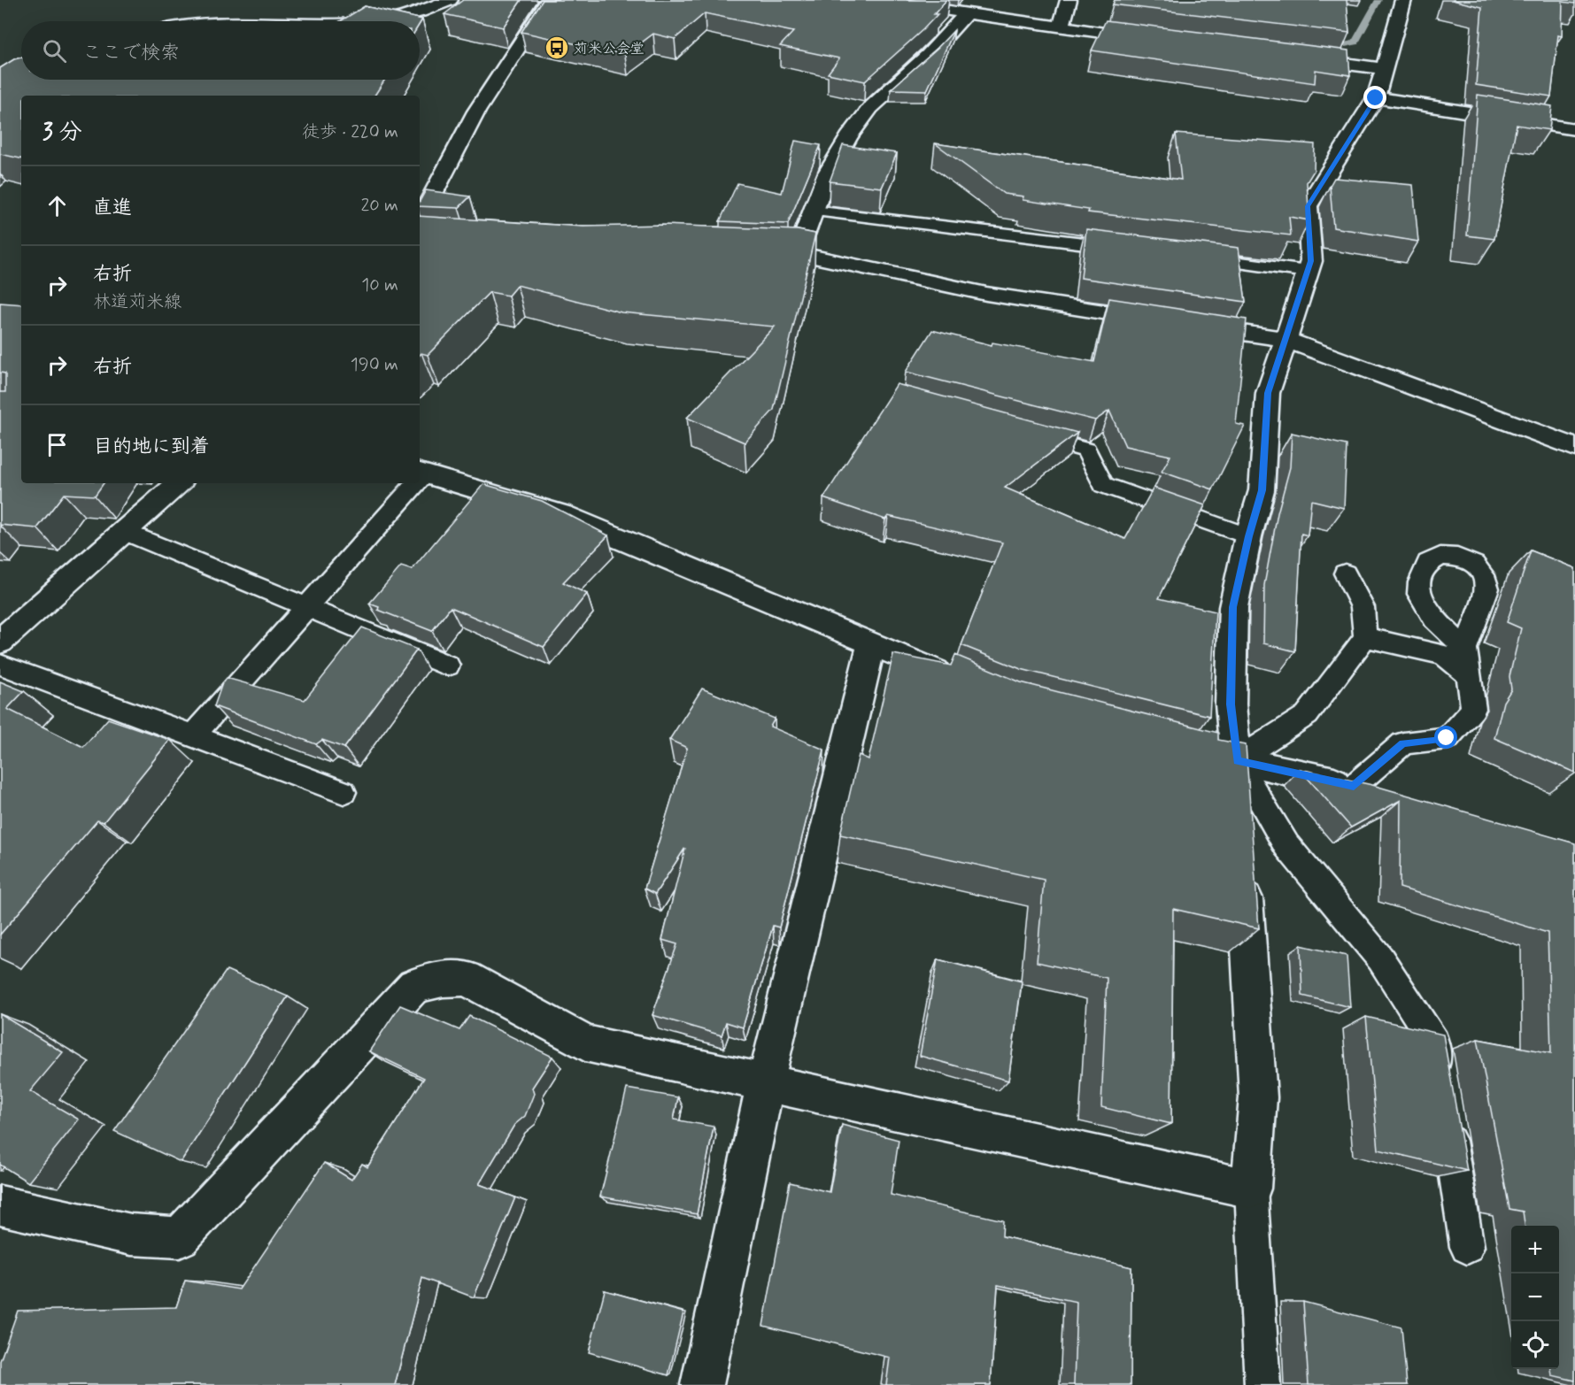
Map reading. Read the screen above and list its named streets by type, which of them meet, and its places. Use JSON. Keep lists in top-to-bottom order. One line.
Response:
{"places":{"bus stop":["苅米公会堂"]},"page":{"search":"ここで検索","heading":["3 分","徒歩 · 220 m"],"list":[["直進","20 m"],["右折","林道苅米線","10 m"],["右折","190 m"],"目的地に到着"],"map_buttons":["+","−"]}}
